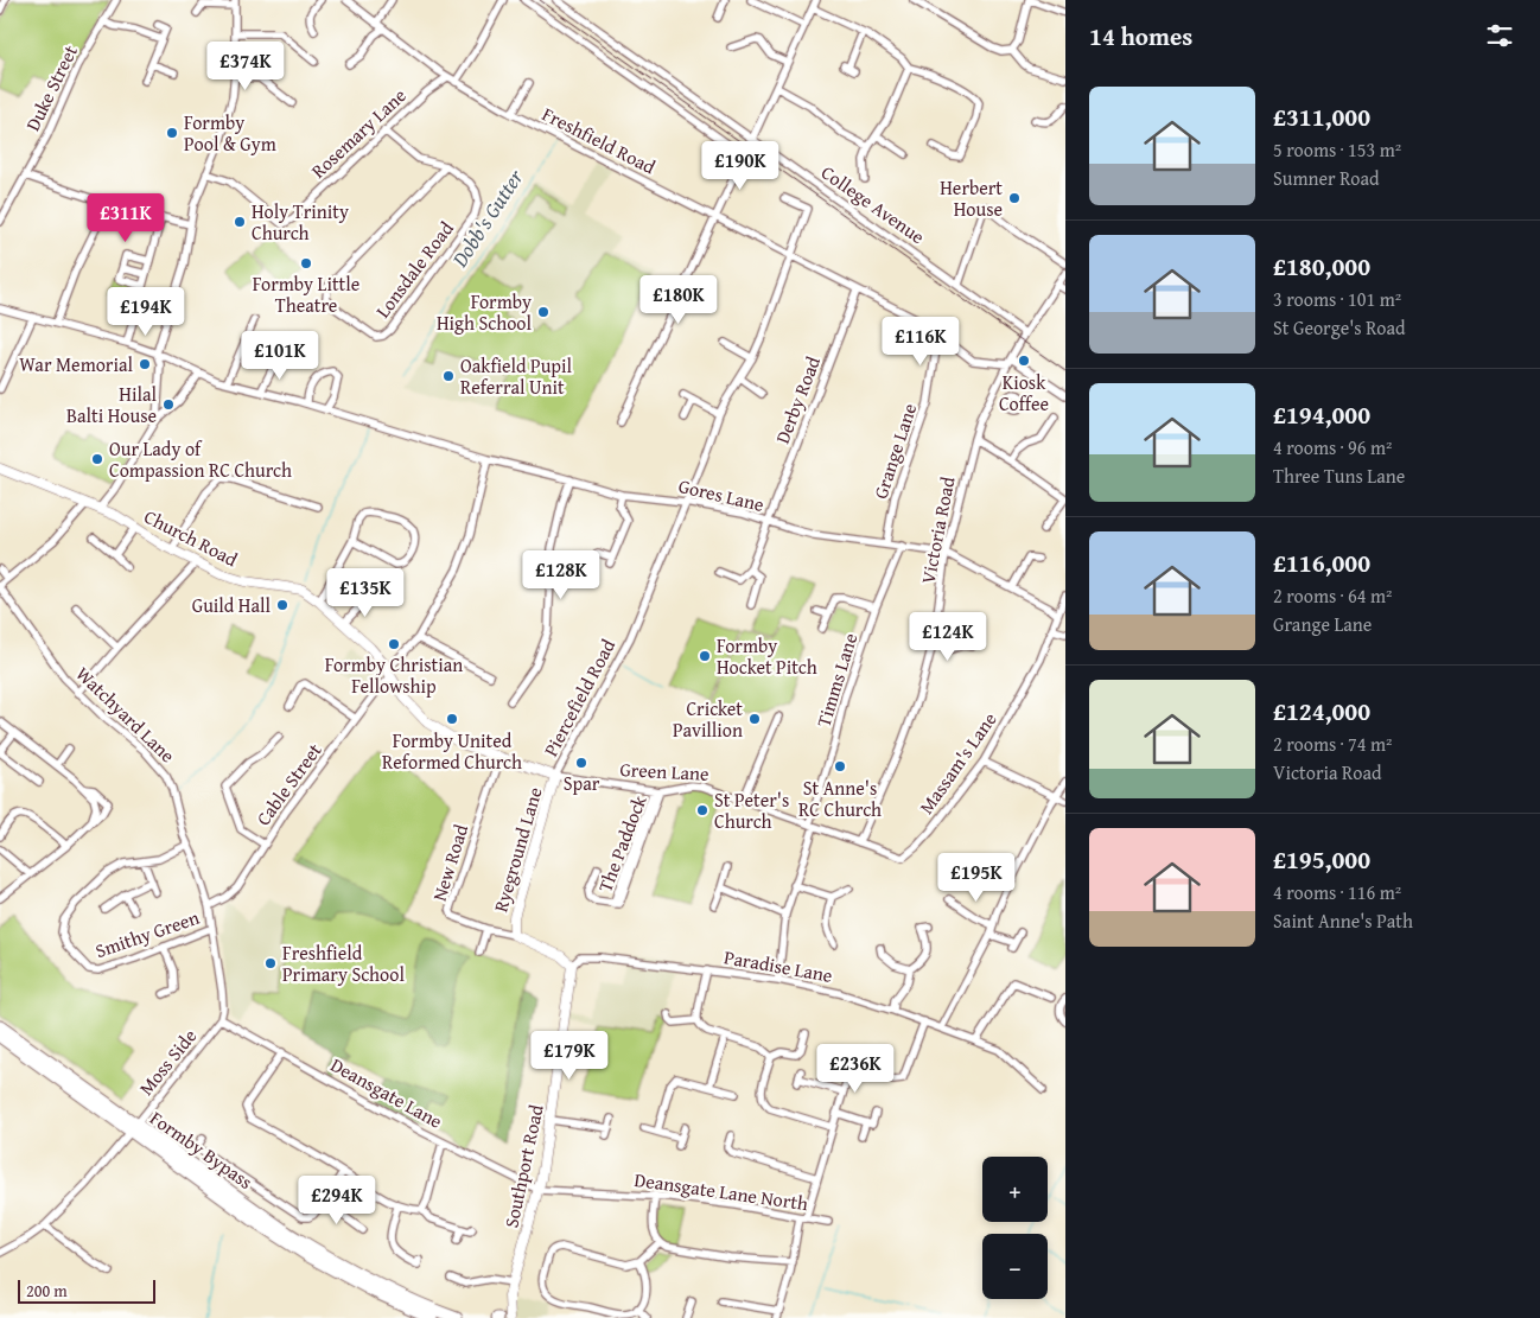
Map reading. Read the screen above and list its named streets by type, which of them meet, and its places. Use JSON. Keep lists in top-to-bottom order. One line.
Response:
{"streets":{"highway":["Formby Bypass"],"main road":["Church Road","Ryeground Lane","Southport Road"],"street":["Duke Street","Rosemary Lane","Freshfield Road","College Avenue","Lonsdale Road","Derby Road","Grange Lane","Gores Lane","Victoria Road","Timms Lane","Piercefield Road","Watchyard Lane","Massam's Lane","Green Lane","Cable Street","The Paddock","New Road","Smithy Green","Paradise Lane","Moss Side","Deansgate Lane","Deansgate Lane North"]},"crossings":[["Rosemary Lane","Freshfield Road"],["Rosemary Lane","Lonsdale Road"],["Freshfield Road","Derby Road"],["Freshfield Road","Grange Lane"],["Freshfield Road","Victoria Road"],["Freshfield Road","Piercefield Road"],["College Avenue","Victoria Road"],["Derby Road","Gores Lane"],["Grange Lane","Gores Lane"],["Gores Lane","Victoria Road"],["Gores Lane","Timms Lane"],["Gores Lane","Piercefield Road"],["Gores Lane","Massam's Lane"],["Gores Lane","Cable Street"],["Victoria Road","Green Lane"],["Church Road","Piercefield Road"],["Church Road","Green Lane"],["Church Road","Cable Street"],["Church Road","Ryeground Lane"],["Church Road","New Road"],["Timms Lane","Green Lane"],["Timms Lane","Paradise Lane"],["Piercefield Road","Green Lane"],["Piercefield Road","Ryeground Lane"],["Watchyard Lane","Cable Street"],["Watchyard Lane","Smithy Green"],["Watchyard Lane","Moss Side"],["Watchyard Lane","Deansgate Lane"],["Massam's Lane","Green Lane"],["Green Lane","The Paddock"],["Green Lane","Ryeground Lane"],["Ryeground Lane","New Road"],["Ryeground Lane","Paradise Lane"],["Ryeground Lane","Southport Road"],["Moss Side","Deansgate Lane"],["Moss Side","Formby Bypass"],["Deansgate Lane","Southport Road"],["Deansgate Lane","Deansgate Lane North"],["Southport Road","Deansgate Lane North"]],"water":["Dobb's Gutter"],"places":["Formby Pool & Gym","Herbert House","Holy Trinity Church","Formby Little Theatre","Formby High School","Kiosk Coffee","War Memorial","Oakfield Pupil Referral Unit","Hilal Balti House","Our Lady of Compassion RC Church","Guild Hall","Formby Christian Fellowship","Formby Hocket Pitch","Formby United Reformed Church","Cricket Pavillion","Spar","St Anne's RC Church","St Peter's Church","Freshfield Primary School"],"scale_bar":"200 m","page":{"heading":"14 homes","price":["£374K","£190K","£311K","£180K","£194K","£116K","£101K","£128K","£135K","£124K","£195K","£179K","£236K","£294K"],"list":[{"name":"£311,000","note":"5 rooms · 153 m² · Sumner Road"},{"name":"£180,000","note":"3 rooms · 101 m² · St George's Road"},{"name":"£194,000","note":"4 rooms · 96 m² · Three Tuns Lane"},{"name":"£116,000","note":"2 rooms · 64 m² · Grange Lane"},{"name":"£124,000","note":"2 rooms · 74 m² · Victoria Road"},{"name":"£195,000","note":"4 rooms · 116 m² · Saint Anne's Path"}],"map_buttons":["+","−"],"scale":"200 m"}}
